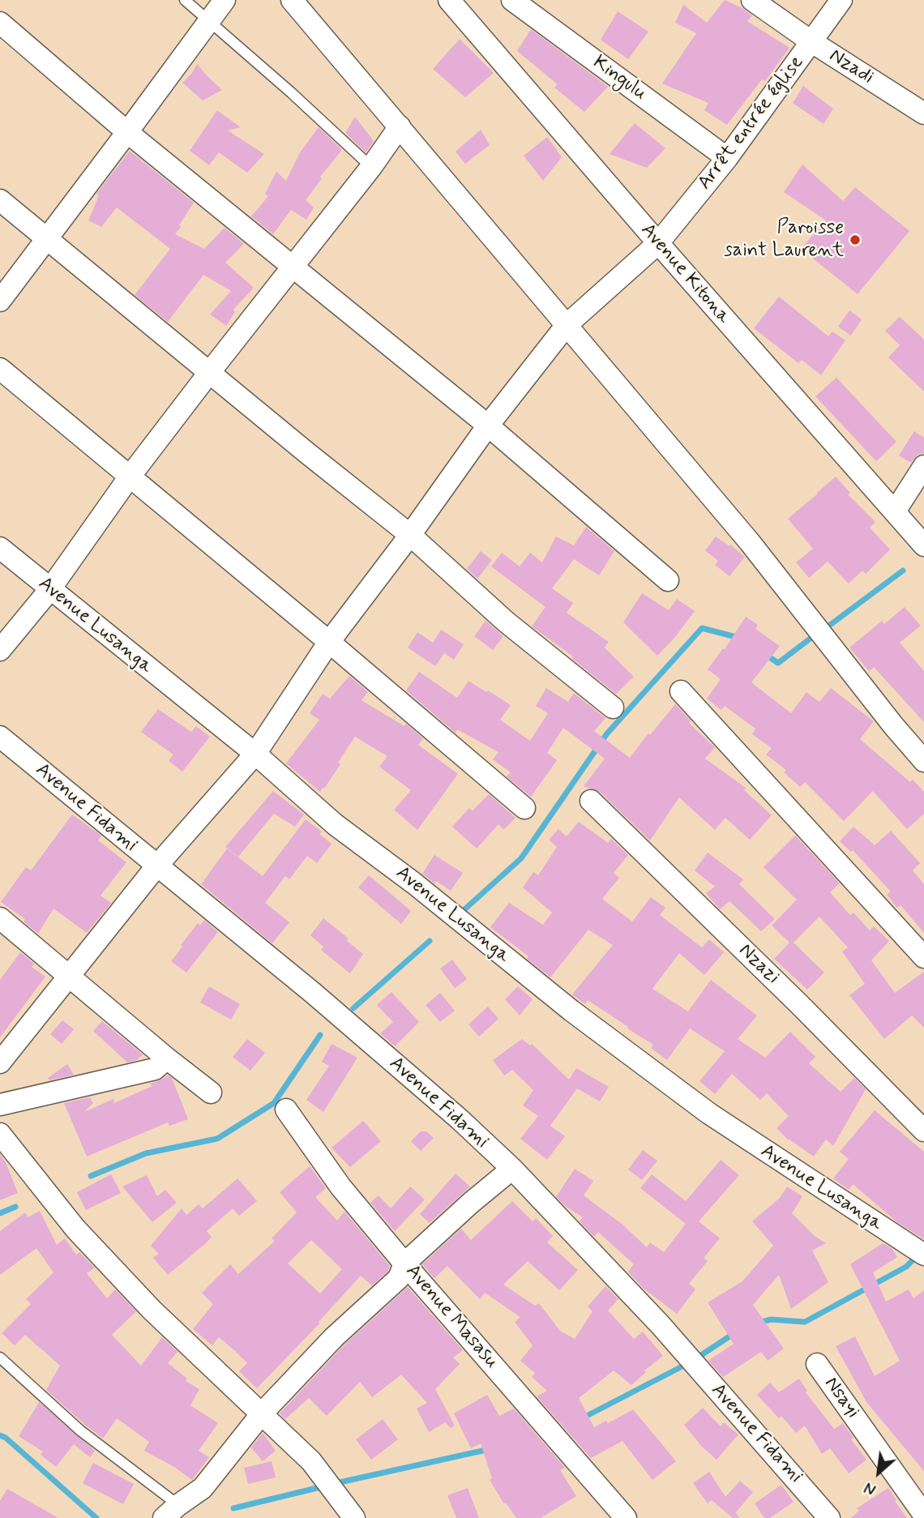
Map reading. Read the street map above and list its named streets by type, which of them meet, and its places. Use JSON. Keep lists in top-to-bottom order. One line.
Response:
{"streets":{"street":["Nzadi","Kingulu","Arrêt entrée église","Avenue Kitona","Avenue Lusanga","Avenue Fidami","Nzazi","Avenue Masasu","Nsayi"]},"crossings":[["Nzadi","Arrêt entrée église"],["Kingulu","Arrêt entrée église"],["Arrêt entrée église","Avenue Kitona"],["Arrêt entrée église","Avenue Lusanga"],["Arrêt entrée église","Avenue Fidami"]],"places":["Paroisse saint Laurent"],"north":"bottom left"}
